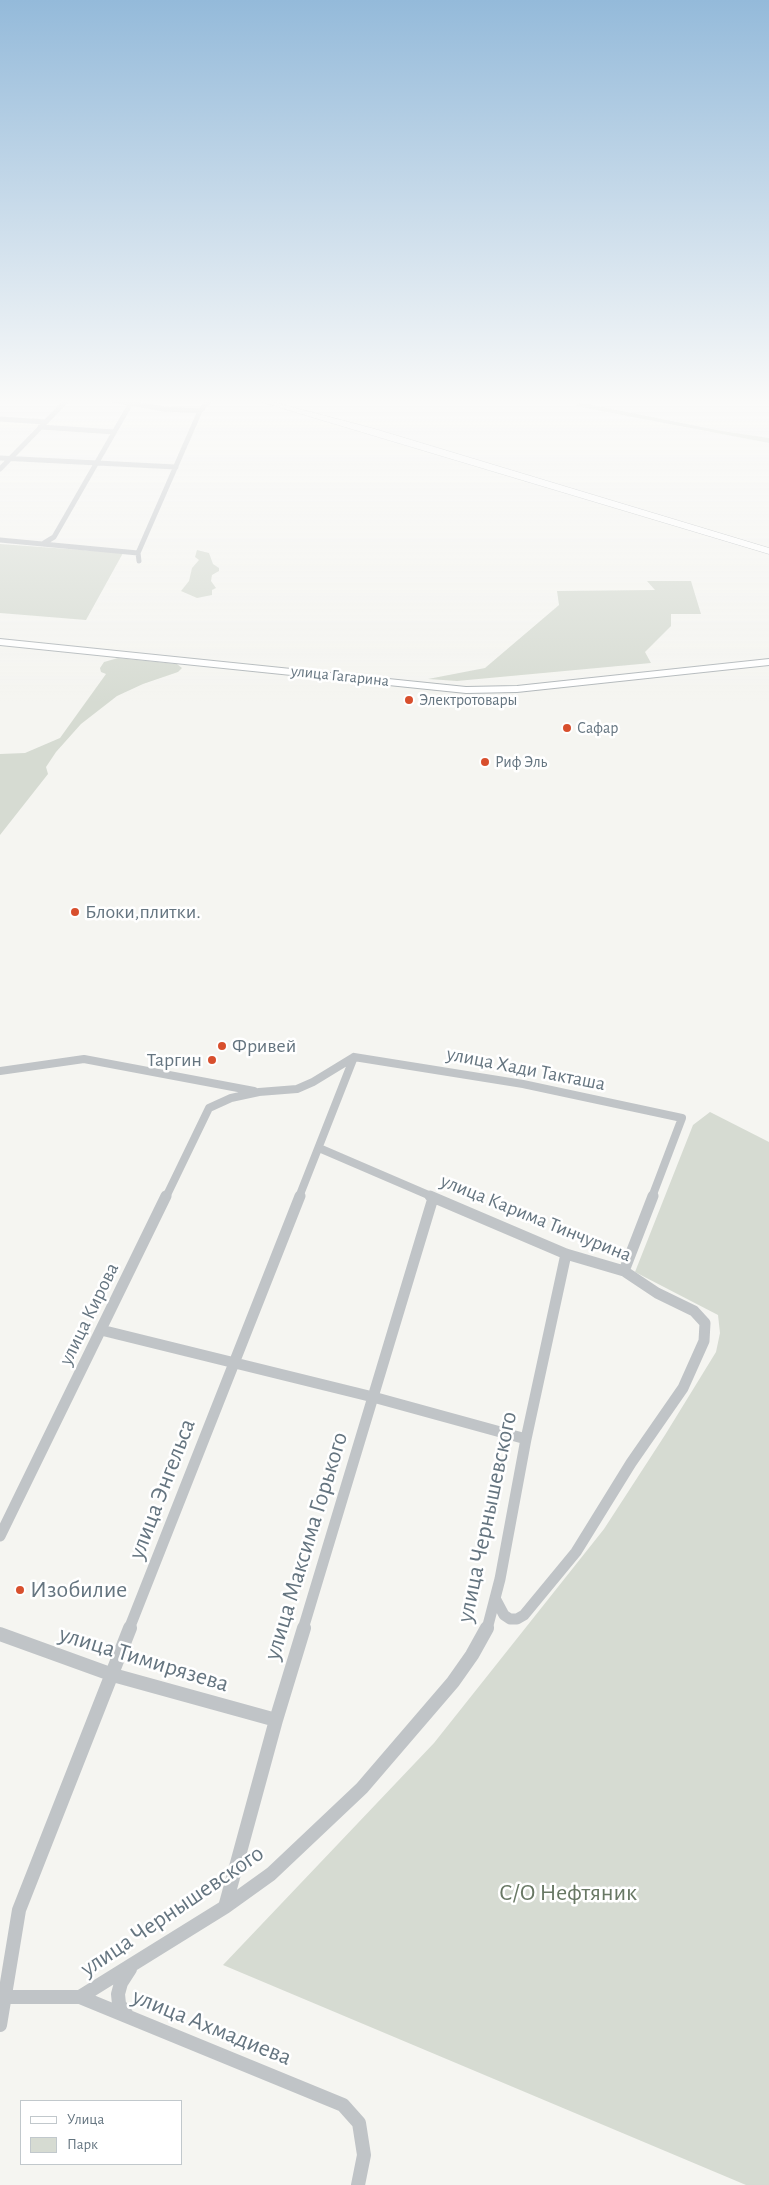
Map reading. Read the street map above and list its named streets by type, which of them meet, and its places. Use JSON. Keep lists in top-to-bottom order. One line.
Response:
{"streets":{"street":["улица Гагарина","улица Хади Такташа","улица Карима Тинчурина","улица Кирова","улица Энгельса","улица Чернышевского","улица Максима Горького","улица Тимирязева","улица Ахмадиева"]},"crossings":[["улица Хади Такташа","улица Карима Тинчурина"],["улица Хади Такташа","улица Энгельса"],["улица Карима Тинчурина","улица Энгельса"],["улица Карима Тинчурина","улица Чернышевского"],["улица Карима Тинчурина","улица Максима Горького"],["улица Энгельса","улица Тимирязева"],["улица Энгельса","улица Ахмадиева"],["улица Чернышевского","улица Максима Горького"],["улица Чернышевского","улица Ахмадиева"],["улица Максима Горького","улица Тимирязева"]],"parks":["С/О Нефтяник"],"places":["Электротовары","Сафар","Риф Эль","Блоки,плитки.","Фривей","Таргин","Изобилие"],"legend":["Улица","Парк"]}
